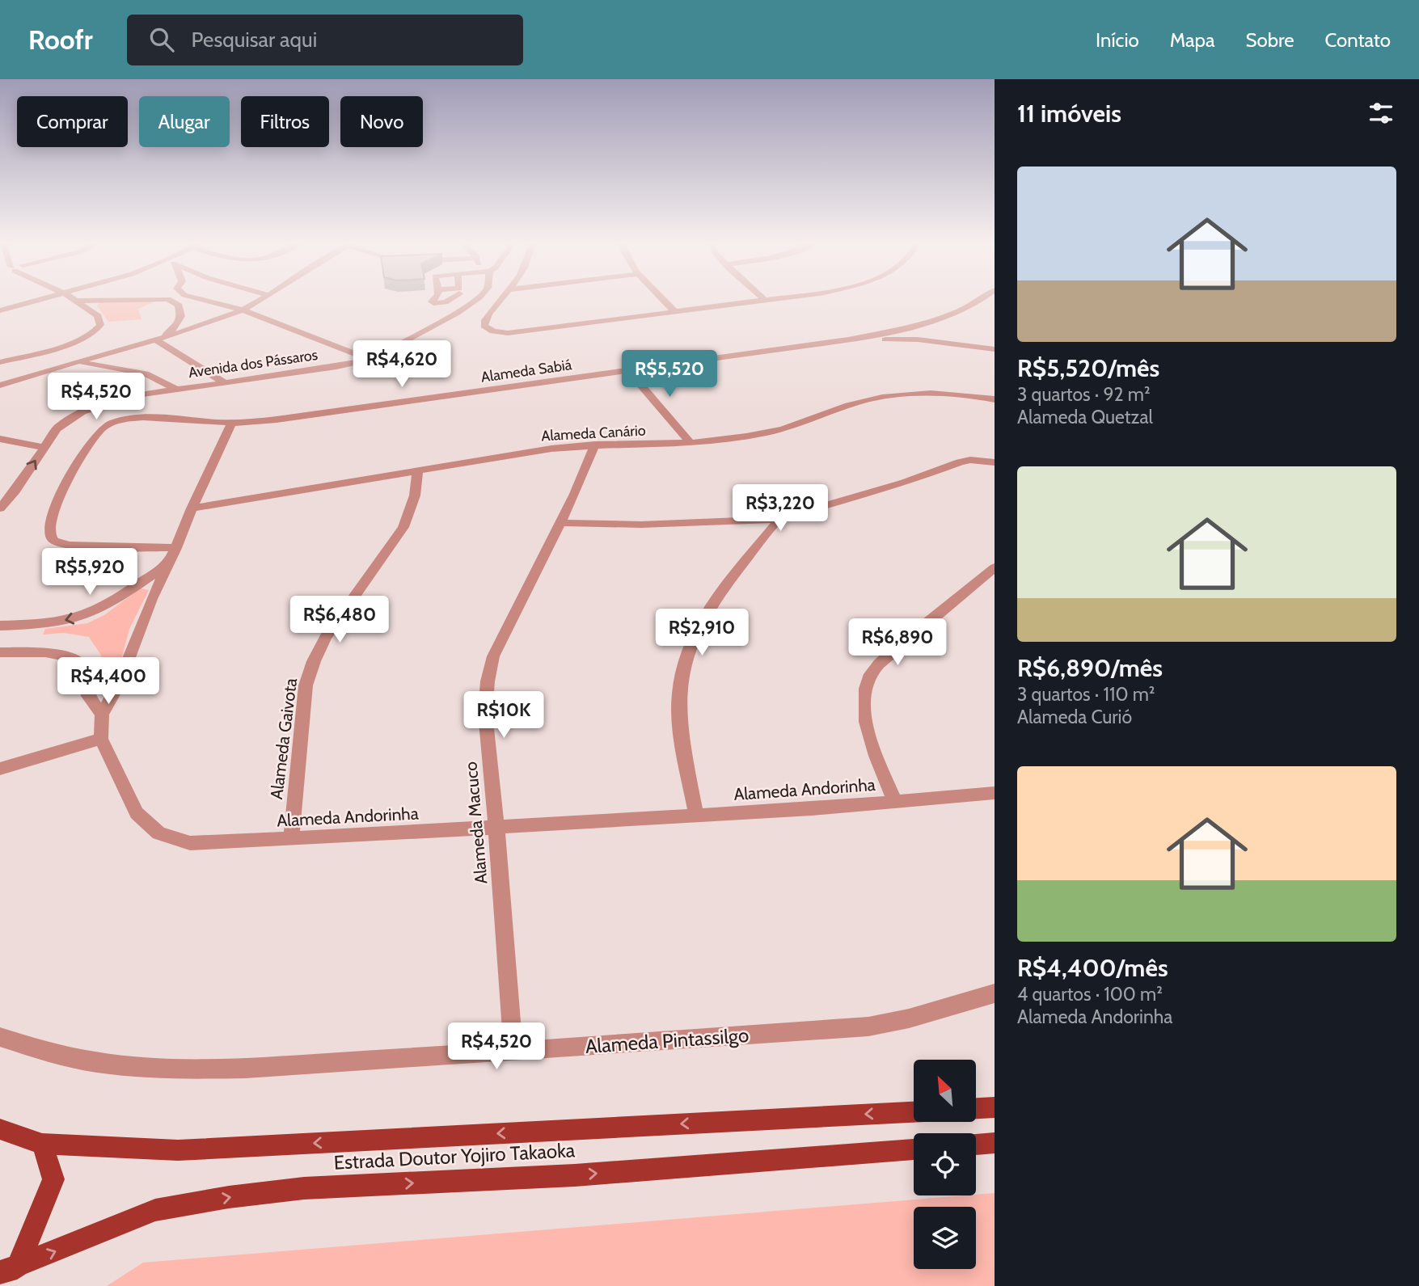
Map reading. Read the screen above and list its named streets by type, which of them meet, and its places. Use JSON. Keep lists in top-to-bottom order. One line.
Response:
{"streets":{"main road":["Estrada Doutor Yojiro Takaoka"],"street":["Avenida dos Pássaros","Alameda Sabiá","Alameda Canário","Alameda Gaivota","Alameda Andorinha","Alameda Macuco","Alameda Pintassilgo"]},"crossings":[["Alameda Sabiá","Alameda Andorinha"],["Alameda Canário","Alameda Gaivota"],["Alameda Canário","Alameda Andorinha"],["Alameda Canário","Alameda Macuco"],["Alameda Gaivota","Alameda Andorinha"],["Alameda Andorinha","Alameda Macuco"],["Alameda Macuco","Alameda Pintassilgo"]],"north":"top left","page":{"header":"Roofr","search":"Pesquisar aqui","nav":["Início","Mapa","Sobre","Contato"],"heading":"11 imóveis","chip":["Comprar","Alugar","Filtros","Novo"],"list":[{"name":"R$5,520/mês","note":"3 quartos · 92 m² · Alameda Quetzal"},{"name":"R$6,890/mês","note":"3 quartos · 110 m² · Alameda Curió"},{"name":"R$4,400/mês","note":"4 quartos · 100 m² · Alameda Andorinha"}],"price":["R$4,620","R$5,520","R$4,520","R$3,220","R$5,920","R$6,480","R$2,910","R$6,890","R$4,400","R$10K","R$4,520"]}}
